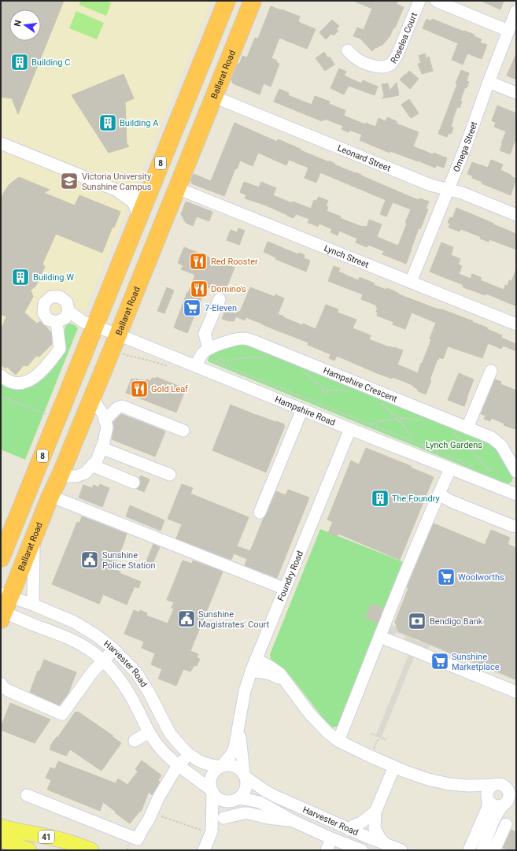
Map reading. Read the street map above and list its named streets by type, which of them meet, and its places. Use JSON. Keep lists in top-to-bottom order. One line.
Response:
{"streets":{"highway":["Ballarat Road","8"],"main road":["41"],"street":["Roselea Court","Omega Street","Leonard Street","Lynch Street","Hampshire Crescent","Hampshire Road","Foundry Road","Harvester Road"]},"crossings":[["Ballarat Road","Leonard Street"],["Ballarat Road","Lynch Street"],["Ballarat Road","Hampshire Road"],["Ballarat Road","Harvester Road"],["Omega Street","Leonard Street"],["Omega Street","Lynch Street"],["8","Hampshire Road"],["Hampshire Crescent","Hampshire Road"],["Hampshire Road","Foundry Road"],["Foundry Road","Harvester Road"]],"parks":["Lynch Gardens"],"places":{"building":["Building C","Building A","Building W","The Foundry"],"school or university":["Victoria University Sunshine Campus"],"restaurant":["Red Rooster","Domino's","Gold Leaf"],"supermarket":["7-Eleven","Woolworths","Sunshine Marketplace"],"public building":["Sunshine Police Station","Sunshine Magistrates' Court"],"bank":["Bendigo Bank"]},"north":"left"}
